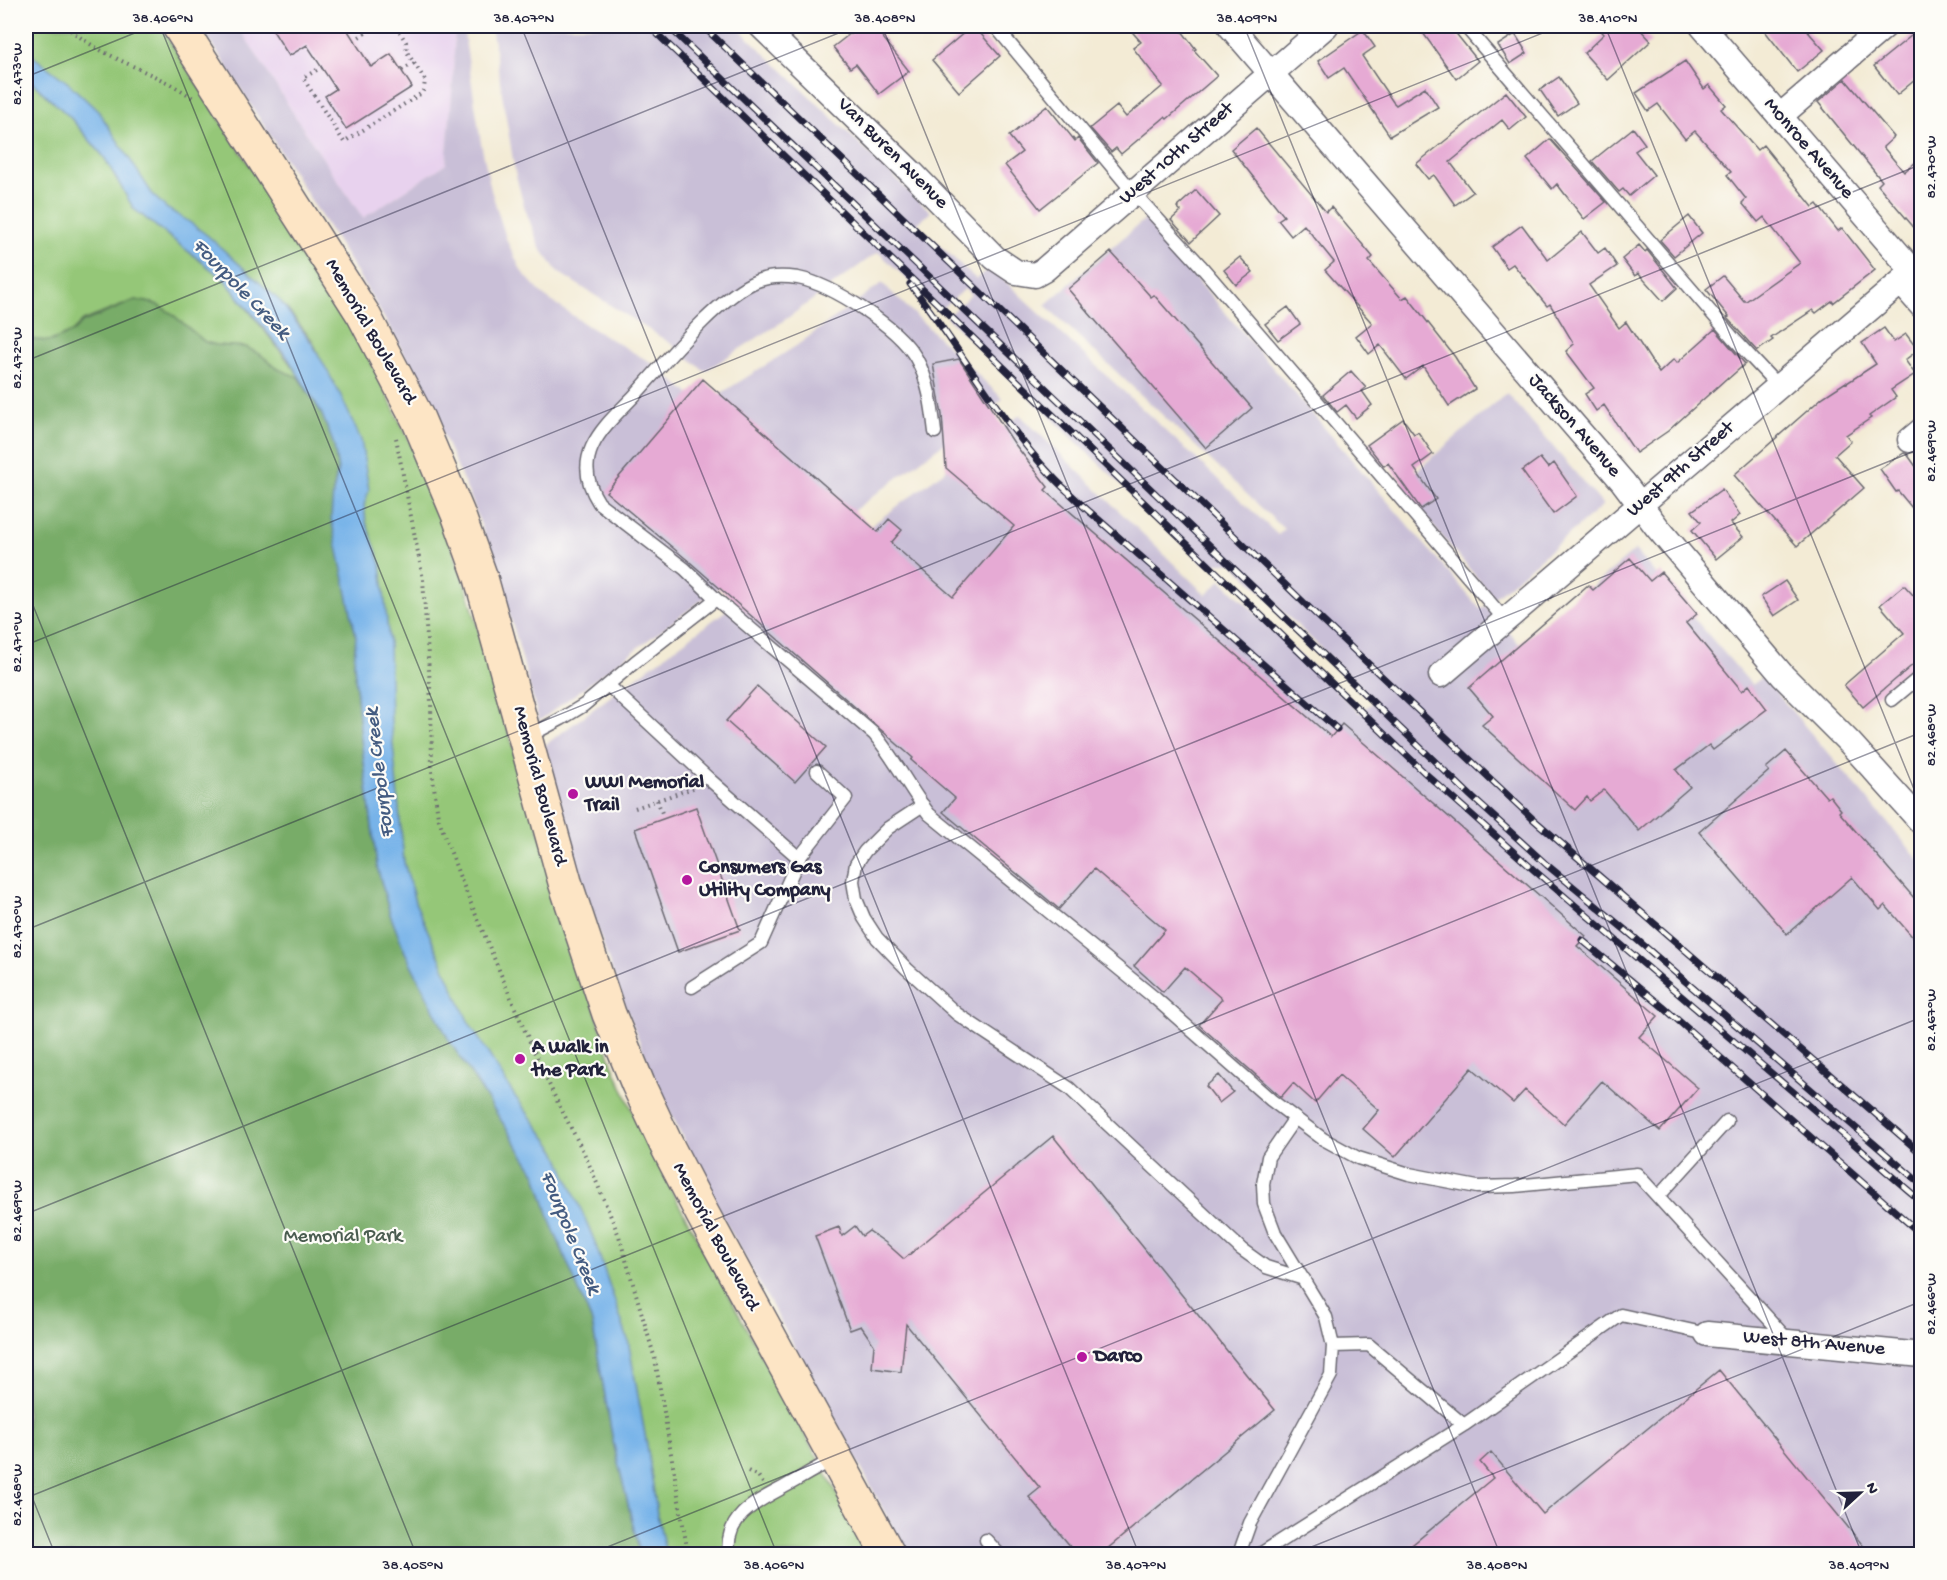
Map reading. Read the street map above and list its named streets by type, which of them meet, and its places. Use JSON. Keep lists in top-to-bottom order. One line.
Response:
{"streets":{"street":["Monroe Avenue","Van Buren Avenue","West 10th Street","Memorial Boulevard","Jackson Avenue","West 9th Street","West 8th Avenue"]},"crossings":[["Monroe Avenue","West 9th Street"],["Van Buren Avenue","West 10th Street"],["West 10th Street","Jackson Avenue"],["Jackson Avenue","West 9th Street"]],"water":["Fourpole Creek"],"parks":["Memorial Park"],"places":["WWI Memorial Trail","Consumers Gas Utility Company","A Walk in the Park","Darco"],"north":"right","coordinates":["38.406°N","38.407°N","38.408°N","38.409°N","38.410°N","82.473°W","82.470°W","82.472°W","82.469°W","82.471°W","82.468°W","82.467°W","82.466°W","38.405°N"]}
